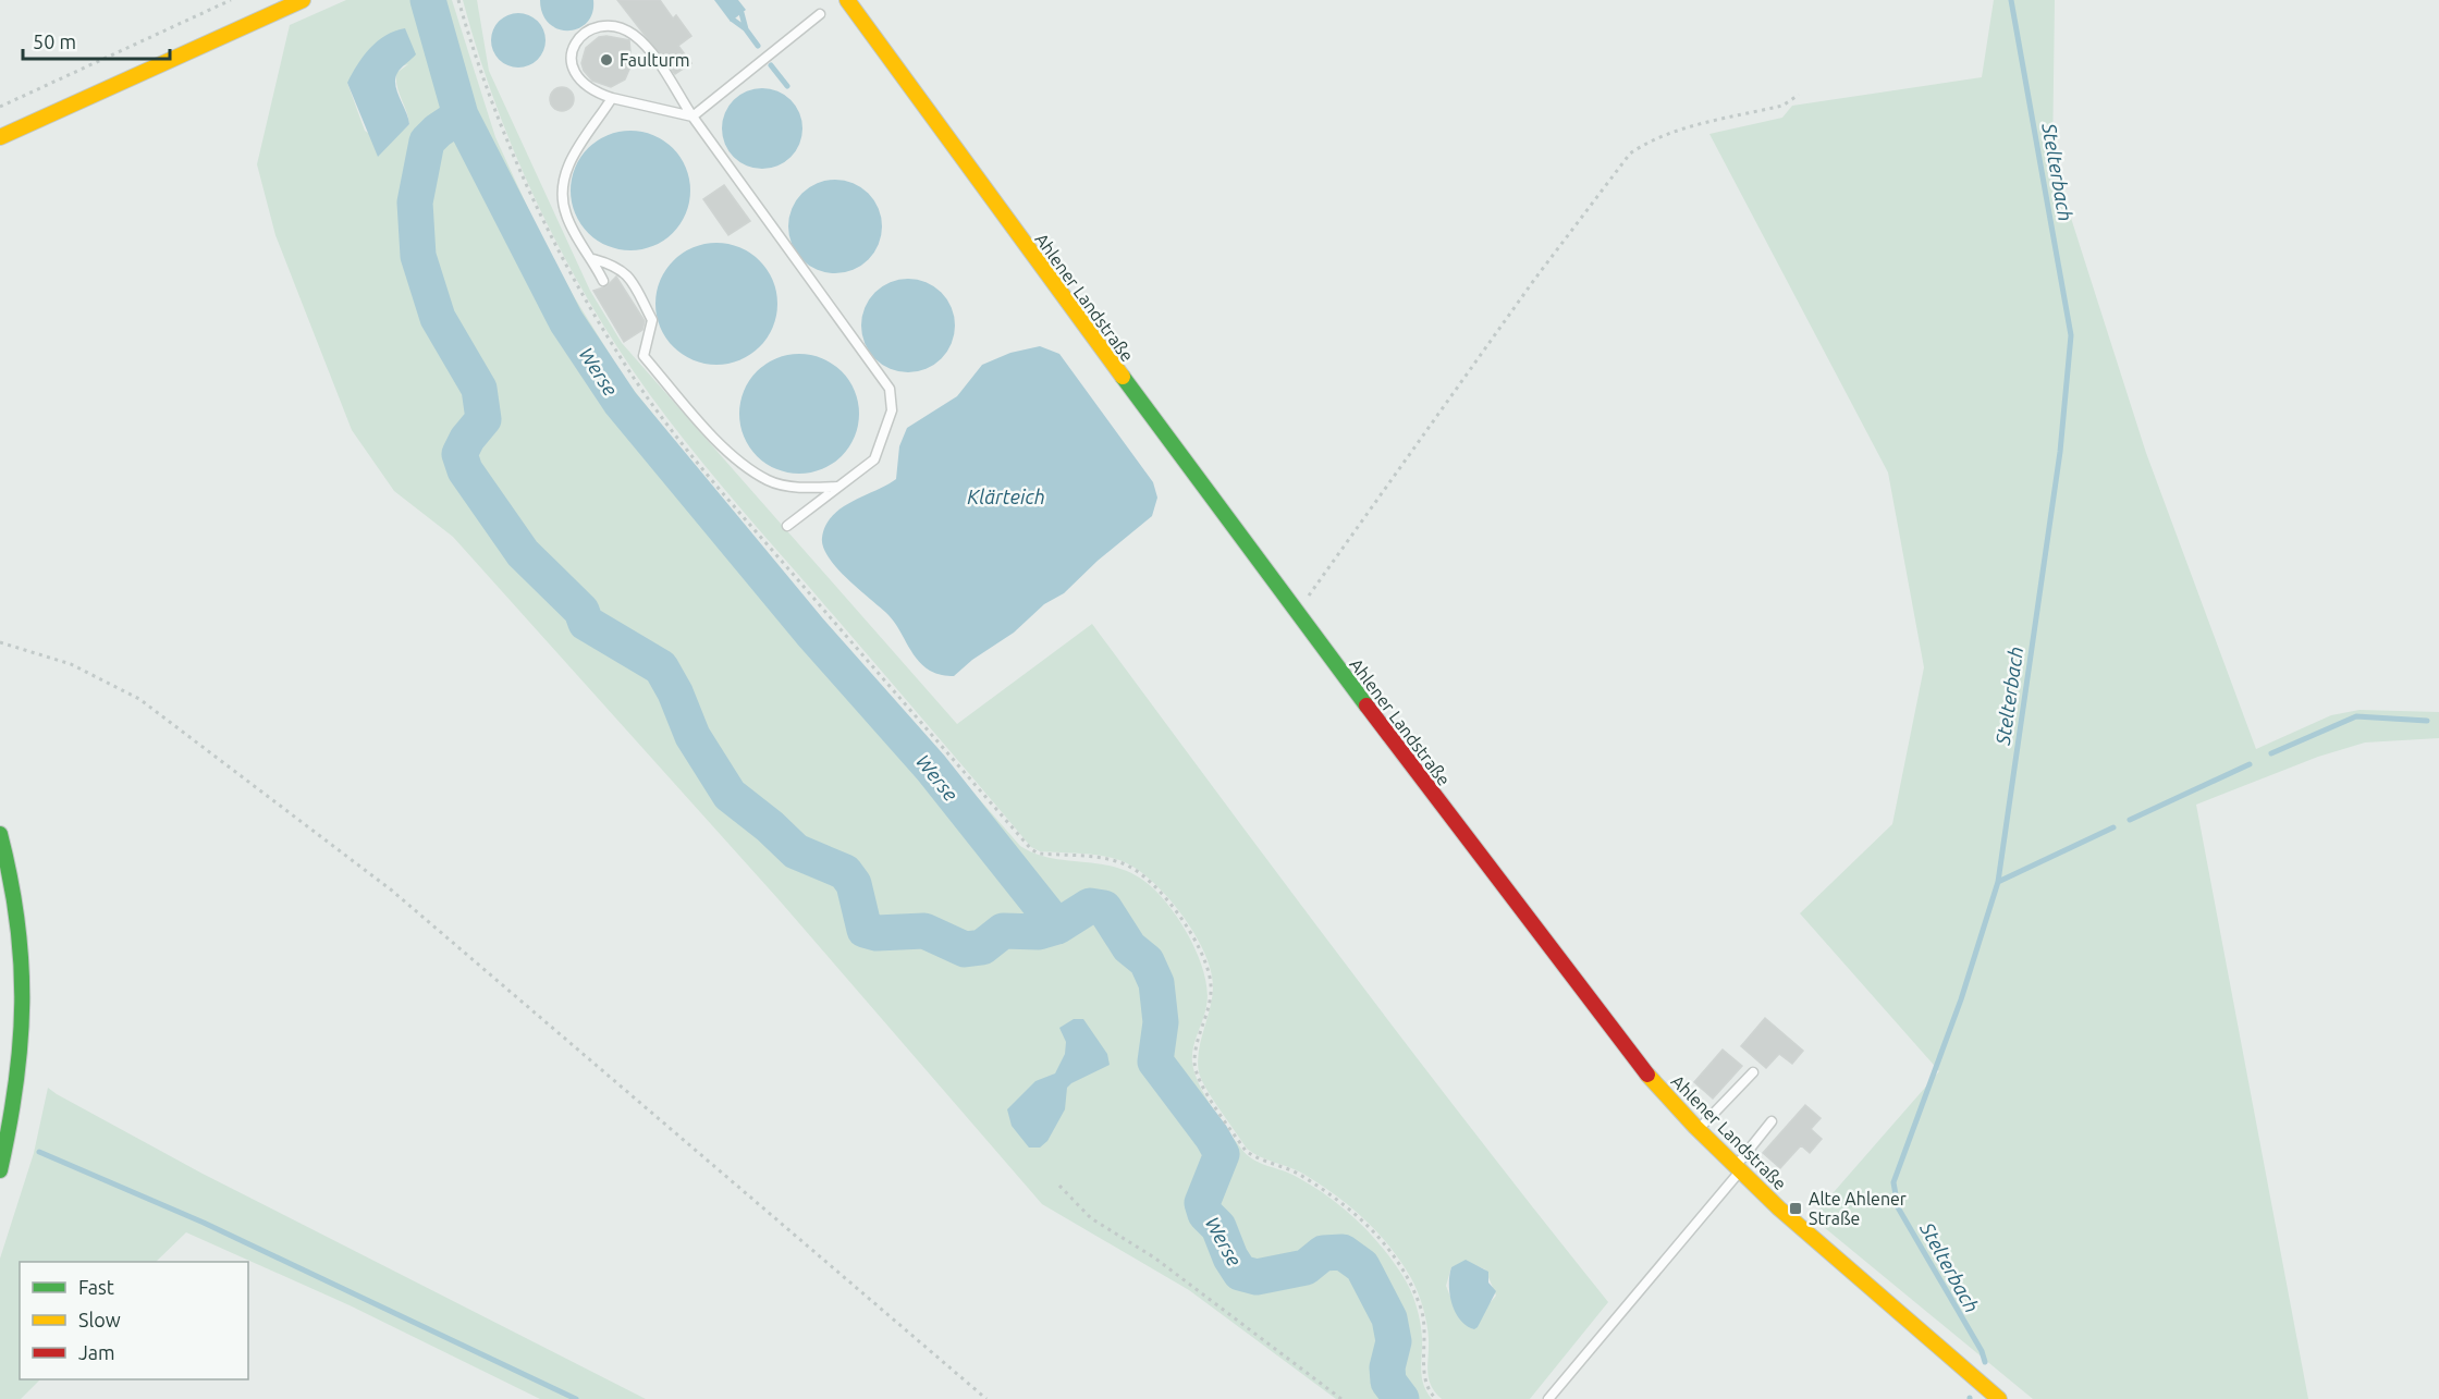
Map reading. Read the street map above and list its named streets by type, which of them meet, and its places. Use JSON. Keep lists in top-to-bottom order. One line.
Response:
{"streets":{"street":["Ahlener Landstraße"]},"water":["Stelterbach","Werse","Klärteich"],"places":{"other":["Faulturm"],"transit":["Alte Ahlener Straße"]},"legend":["Fast","Slow","Jam"],"scale_bar":"50 m"}
